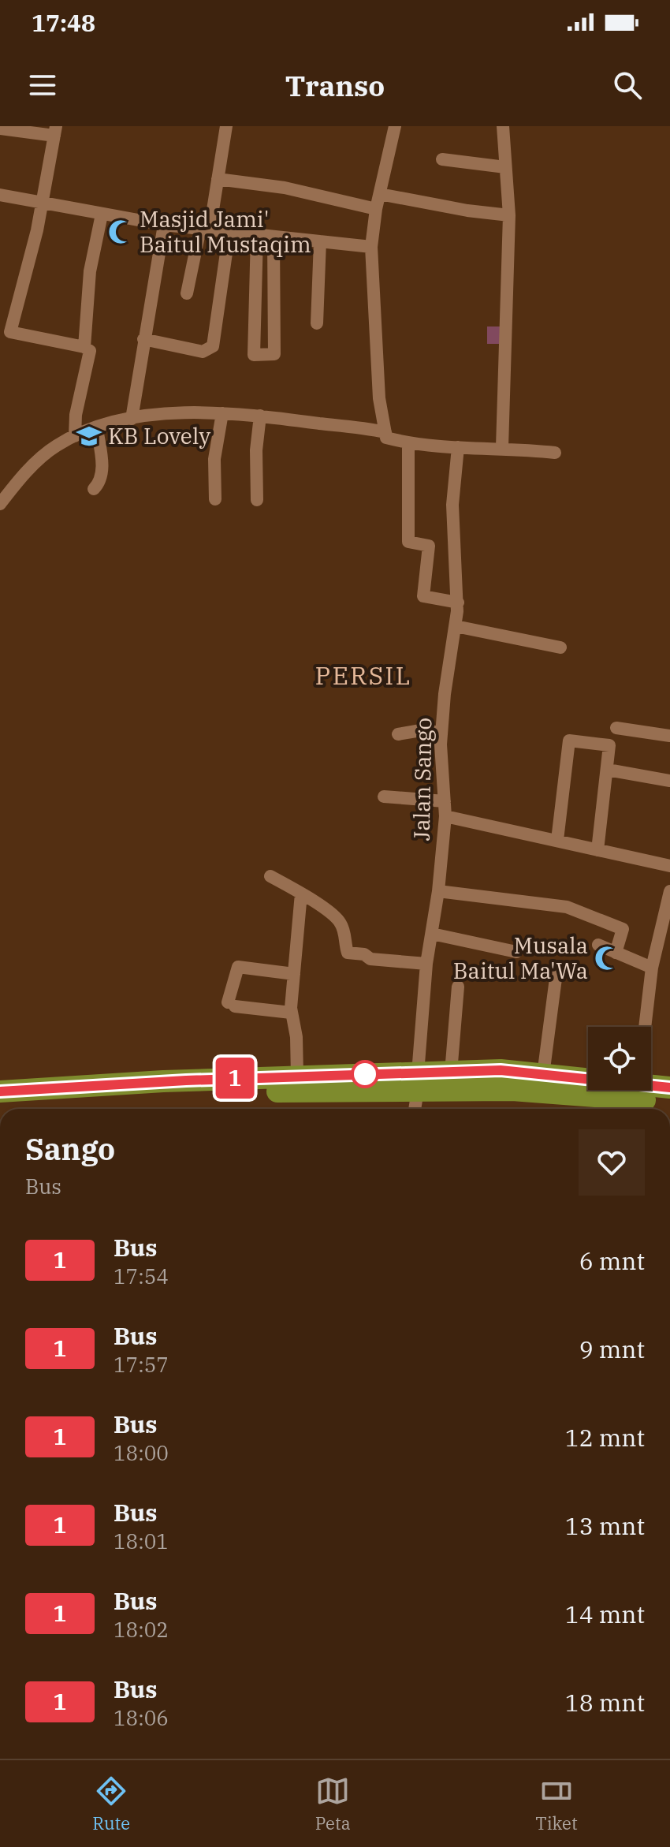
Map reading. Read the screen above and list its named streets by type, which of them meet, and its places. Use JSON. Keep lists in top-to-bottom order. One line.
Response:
{"streets":{"street":["Jalan Sango"]},"districts":["PERSIL"],"places":{"mosque":["Masjid Jami' Baitul Mustaqim","Musala Baitul Ma'Wa"],"school or university":["KB Lovely"]},"lines":["bus line 1"],"page":{"status":"17:48","header":"Transo","on_map":"1","heading":["Sango","Bus"],"list":[{"mark":"1","name":"Bus","note":"17:54","value":"6 mnt"},{"mark":"1","name":"Bus","note":"17:57","value":"9 mnt"},{"mark":"1","name":"Bus","note":"18:00","value":"12 mnt"},{"mark":"1","name":"Bus","note":"18:01","value":"13 mnt"},{"mark":"1","name":"Bus","note":"18:02","value":"14 mnt"},{"mark":"1","name":"Bus","note":"18:06","value":"18 mnt"}],"tabs":["Rute","Peta","Tiket"]}}
